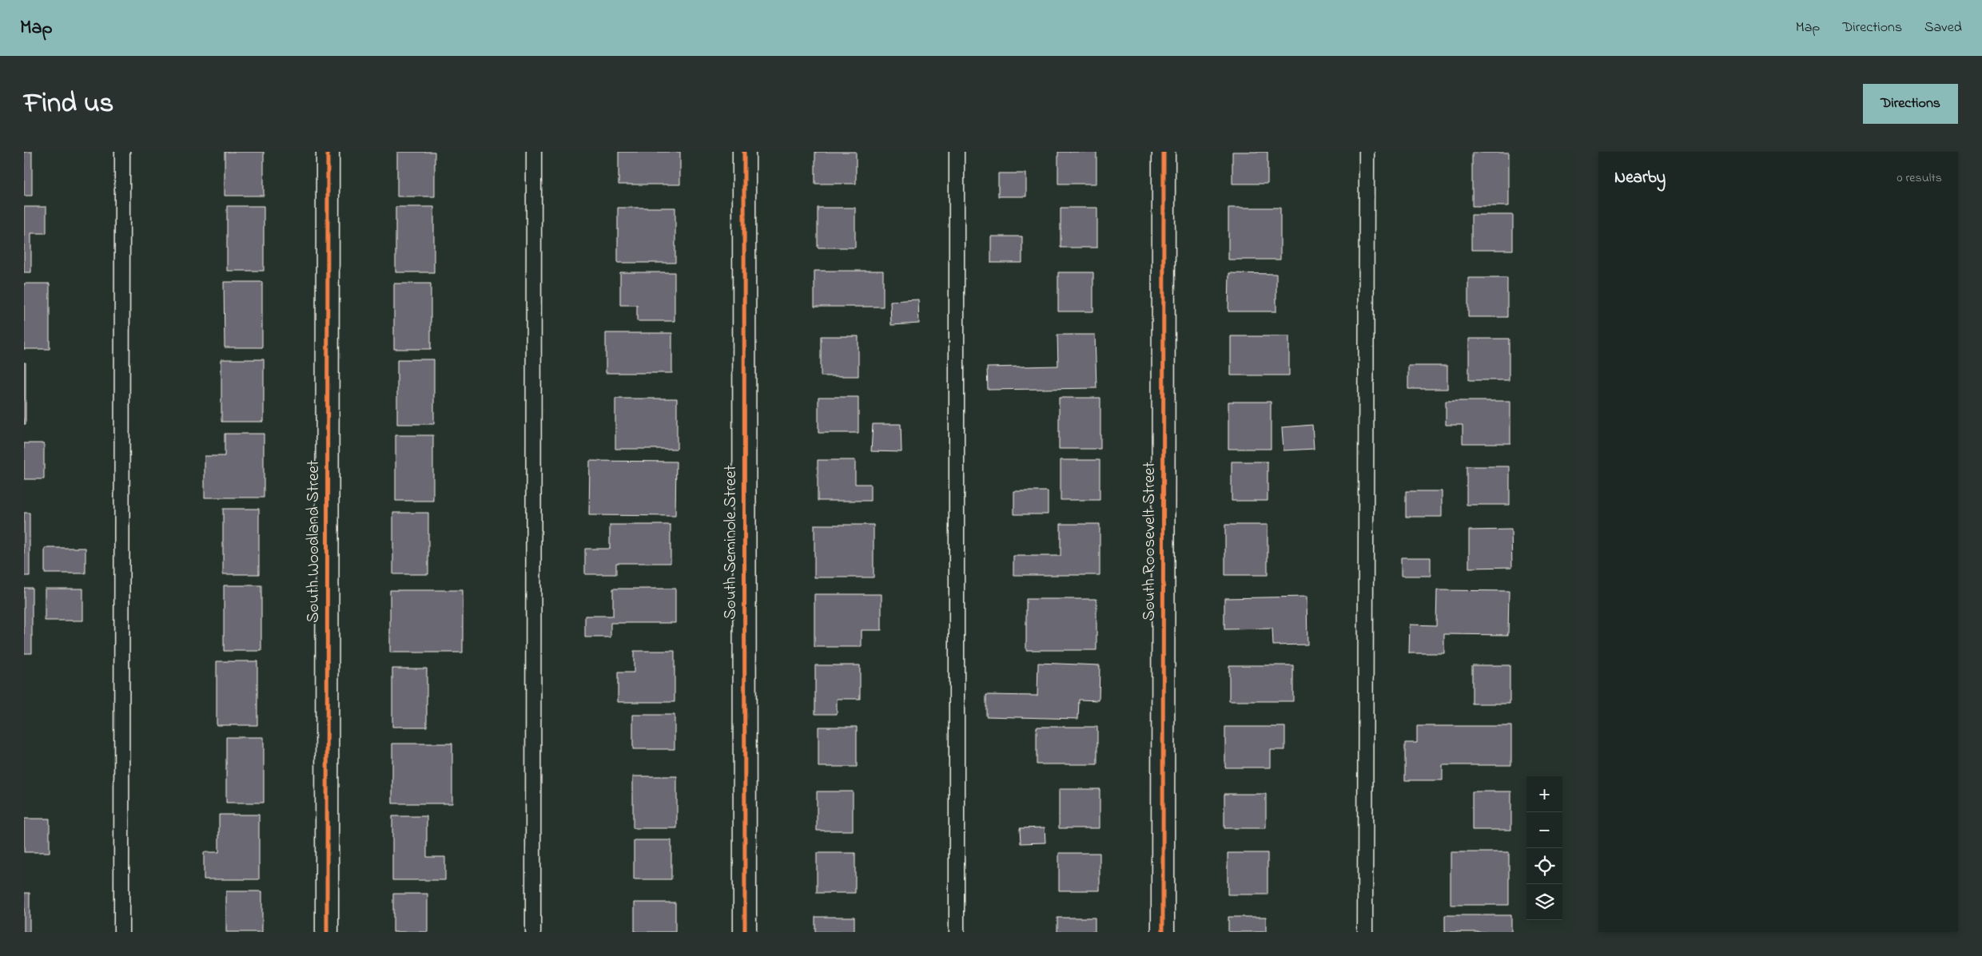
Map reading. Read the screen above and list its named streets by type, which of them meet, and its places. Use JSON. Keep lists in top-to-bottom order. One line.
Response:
{"streets":{"street":["South Woodland Street","South Roosevelt Street","South Seminole Street"]},"page":{"header":"Map","nav":["Map","Directions","Saved"],"title":"Find us","buttons":"Directions","heading":["Nearby","0 results"],"map_buttons":["+","−"]}}
